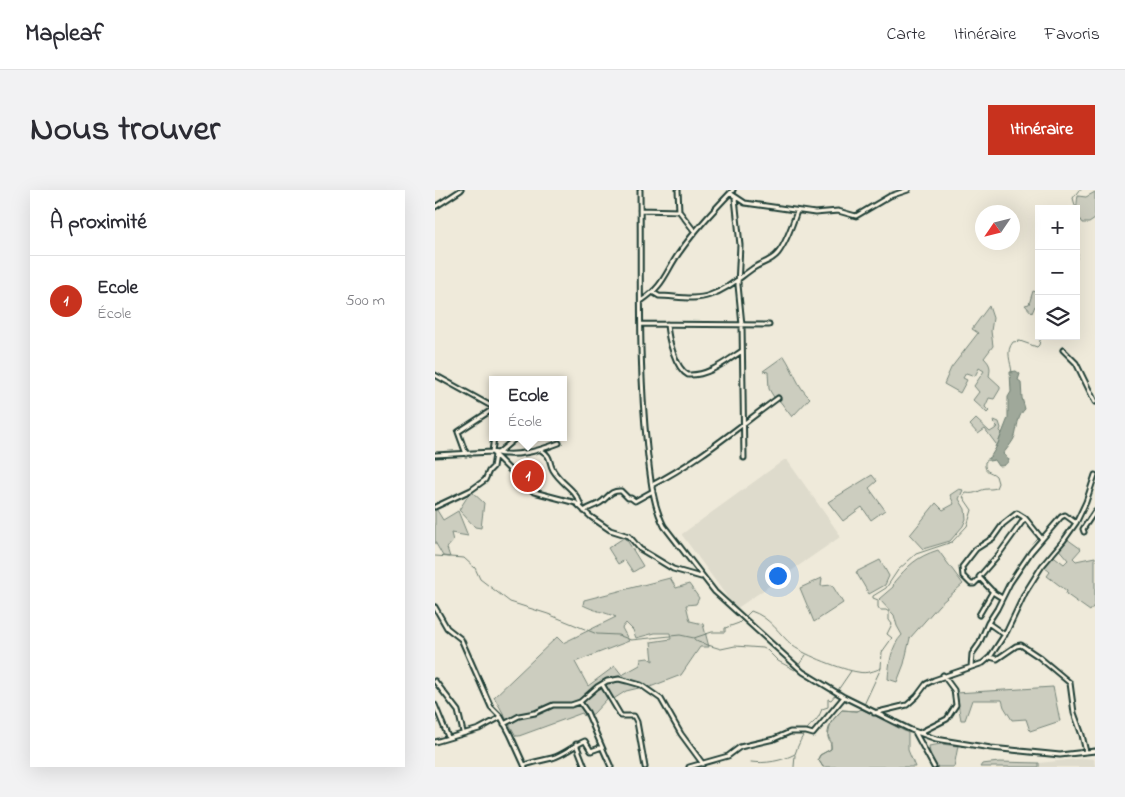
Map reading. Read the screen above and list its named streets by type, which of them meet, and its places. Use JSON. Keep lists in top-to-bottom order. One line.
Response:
{"north":"bottom left","page":{"header":"Mapleaf","nav":["Carte","Itinéraire","Favoris"],"title":"Nous trouver","buttons":"Itinéraire","heading":"À proximité","map_buttons":["+","−"],"list":[{"mark":"1","name":"Ecole","note":"École","value":"500 m"}],"popup":["Ecole","École"],"pins":"1"}}
